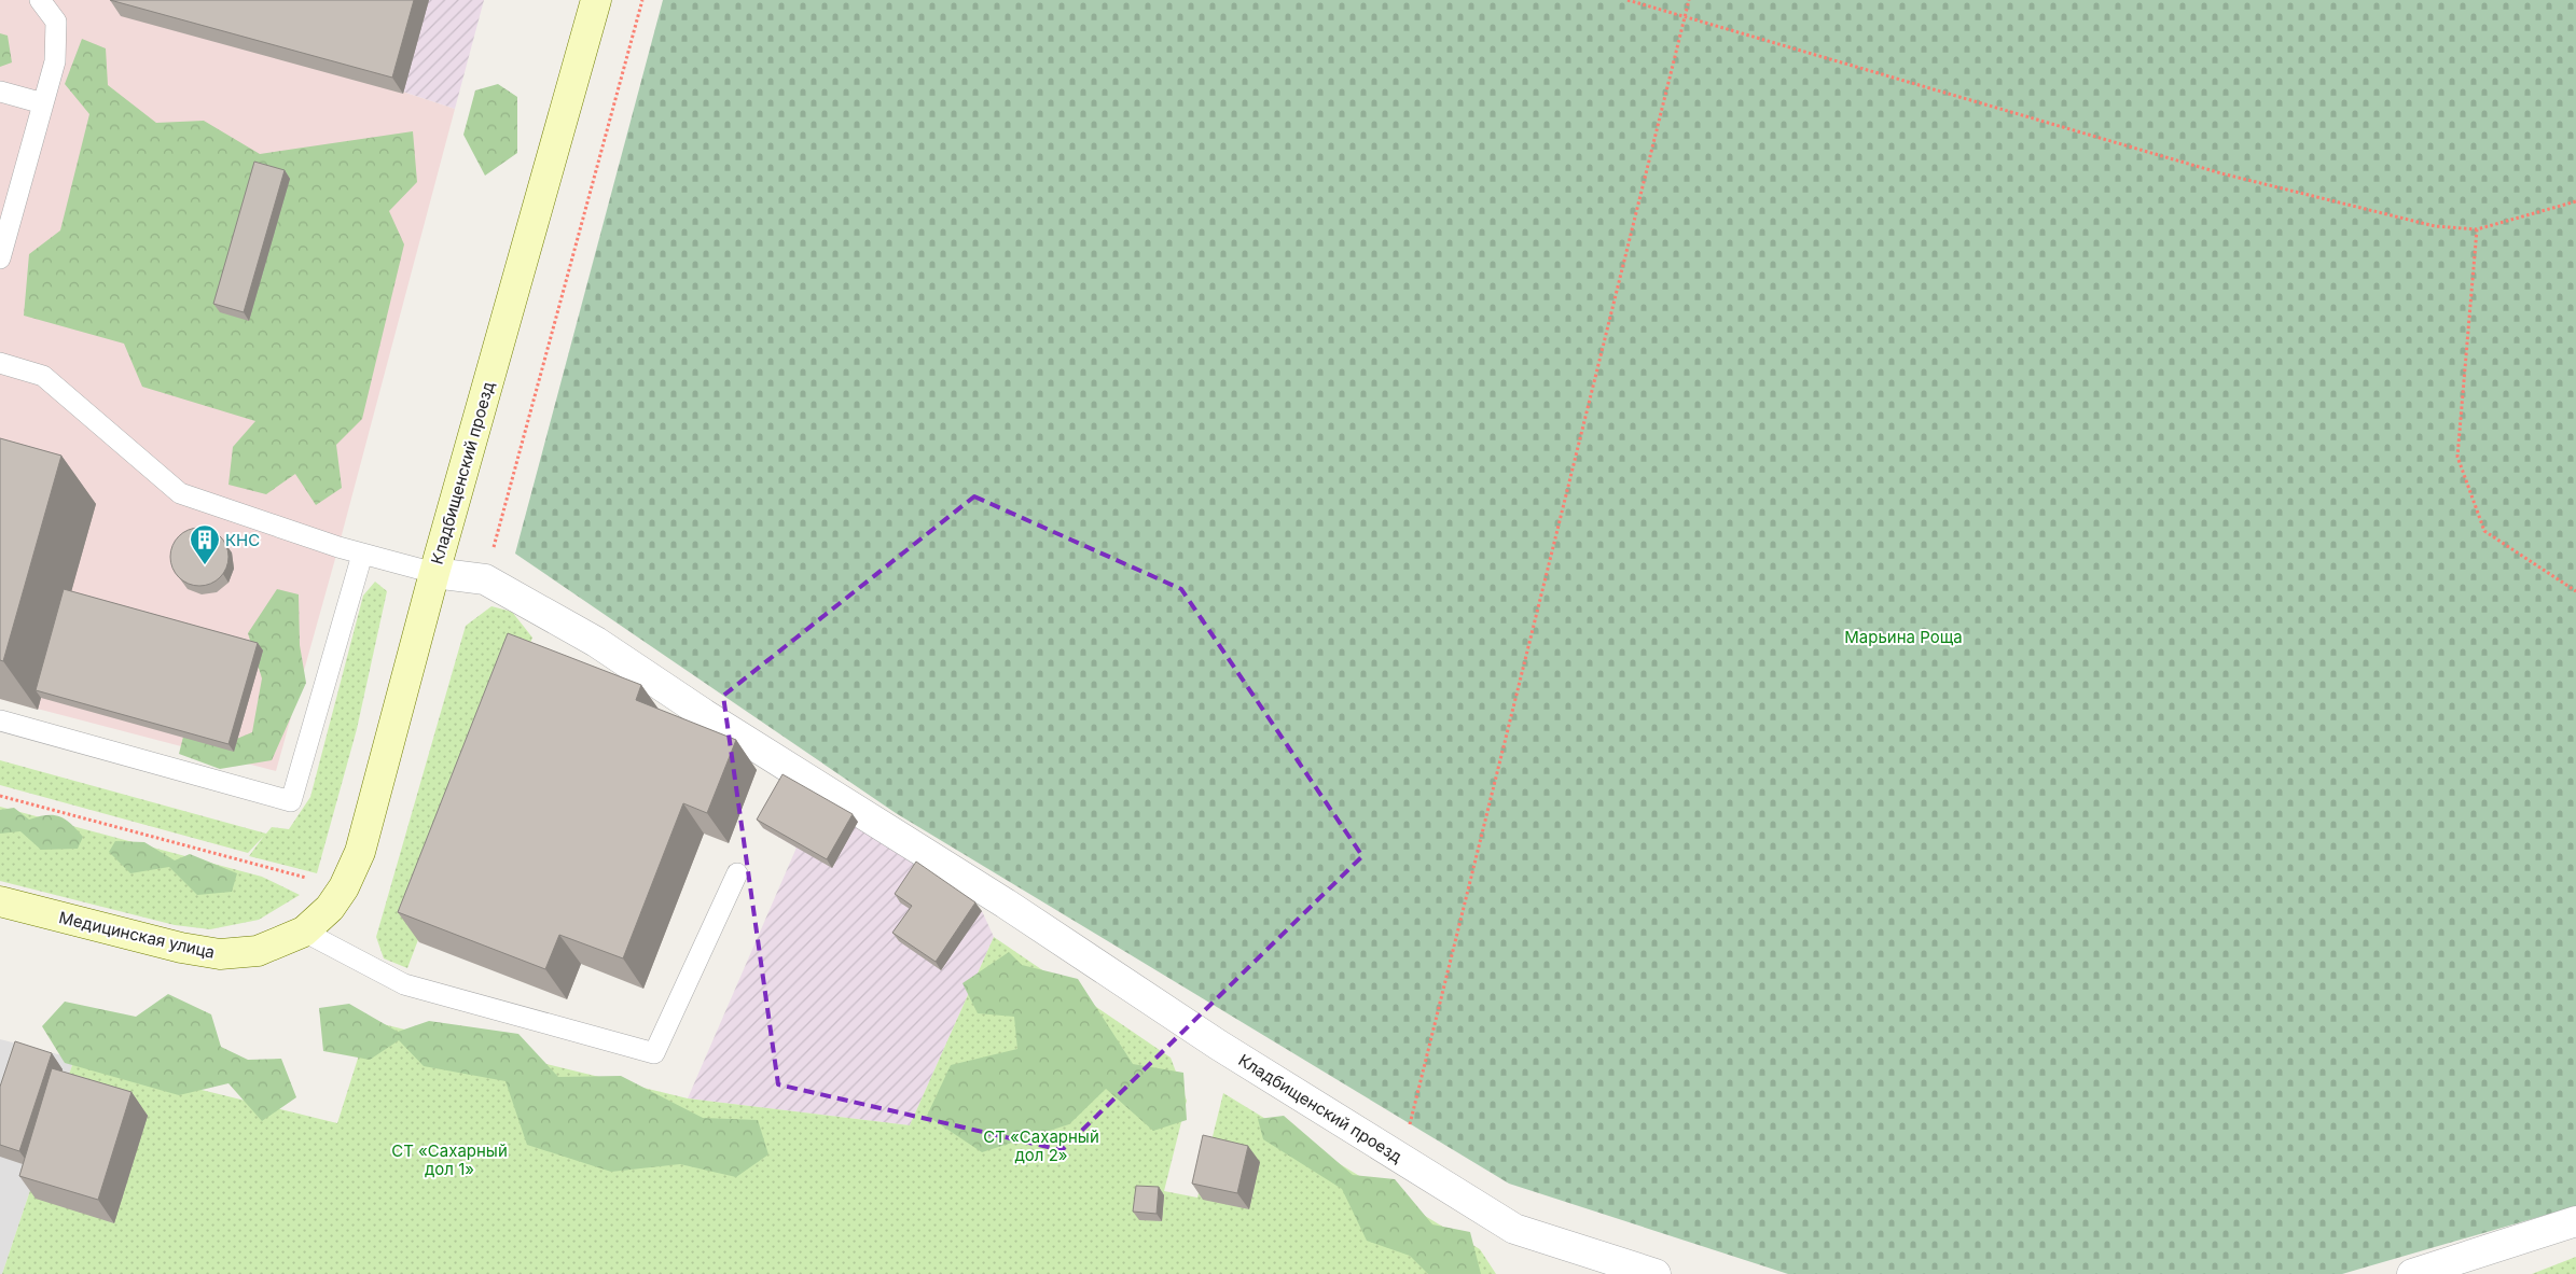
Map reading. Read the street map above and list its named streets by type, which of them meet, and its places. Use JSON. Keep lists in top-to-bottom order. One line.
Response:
{"streets":{"street":["Кладбищенский проезд","Медицинская улица"]},"crossings":[["Кладбищенский проезд","Медицинская улица"]],"parks":["Марьина Роща","СТ «Сахарный дол 2»","СТ «Сахарный дол 1»"],"places":{"building":["КНС"]}}
